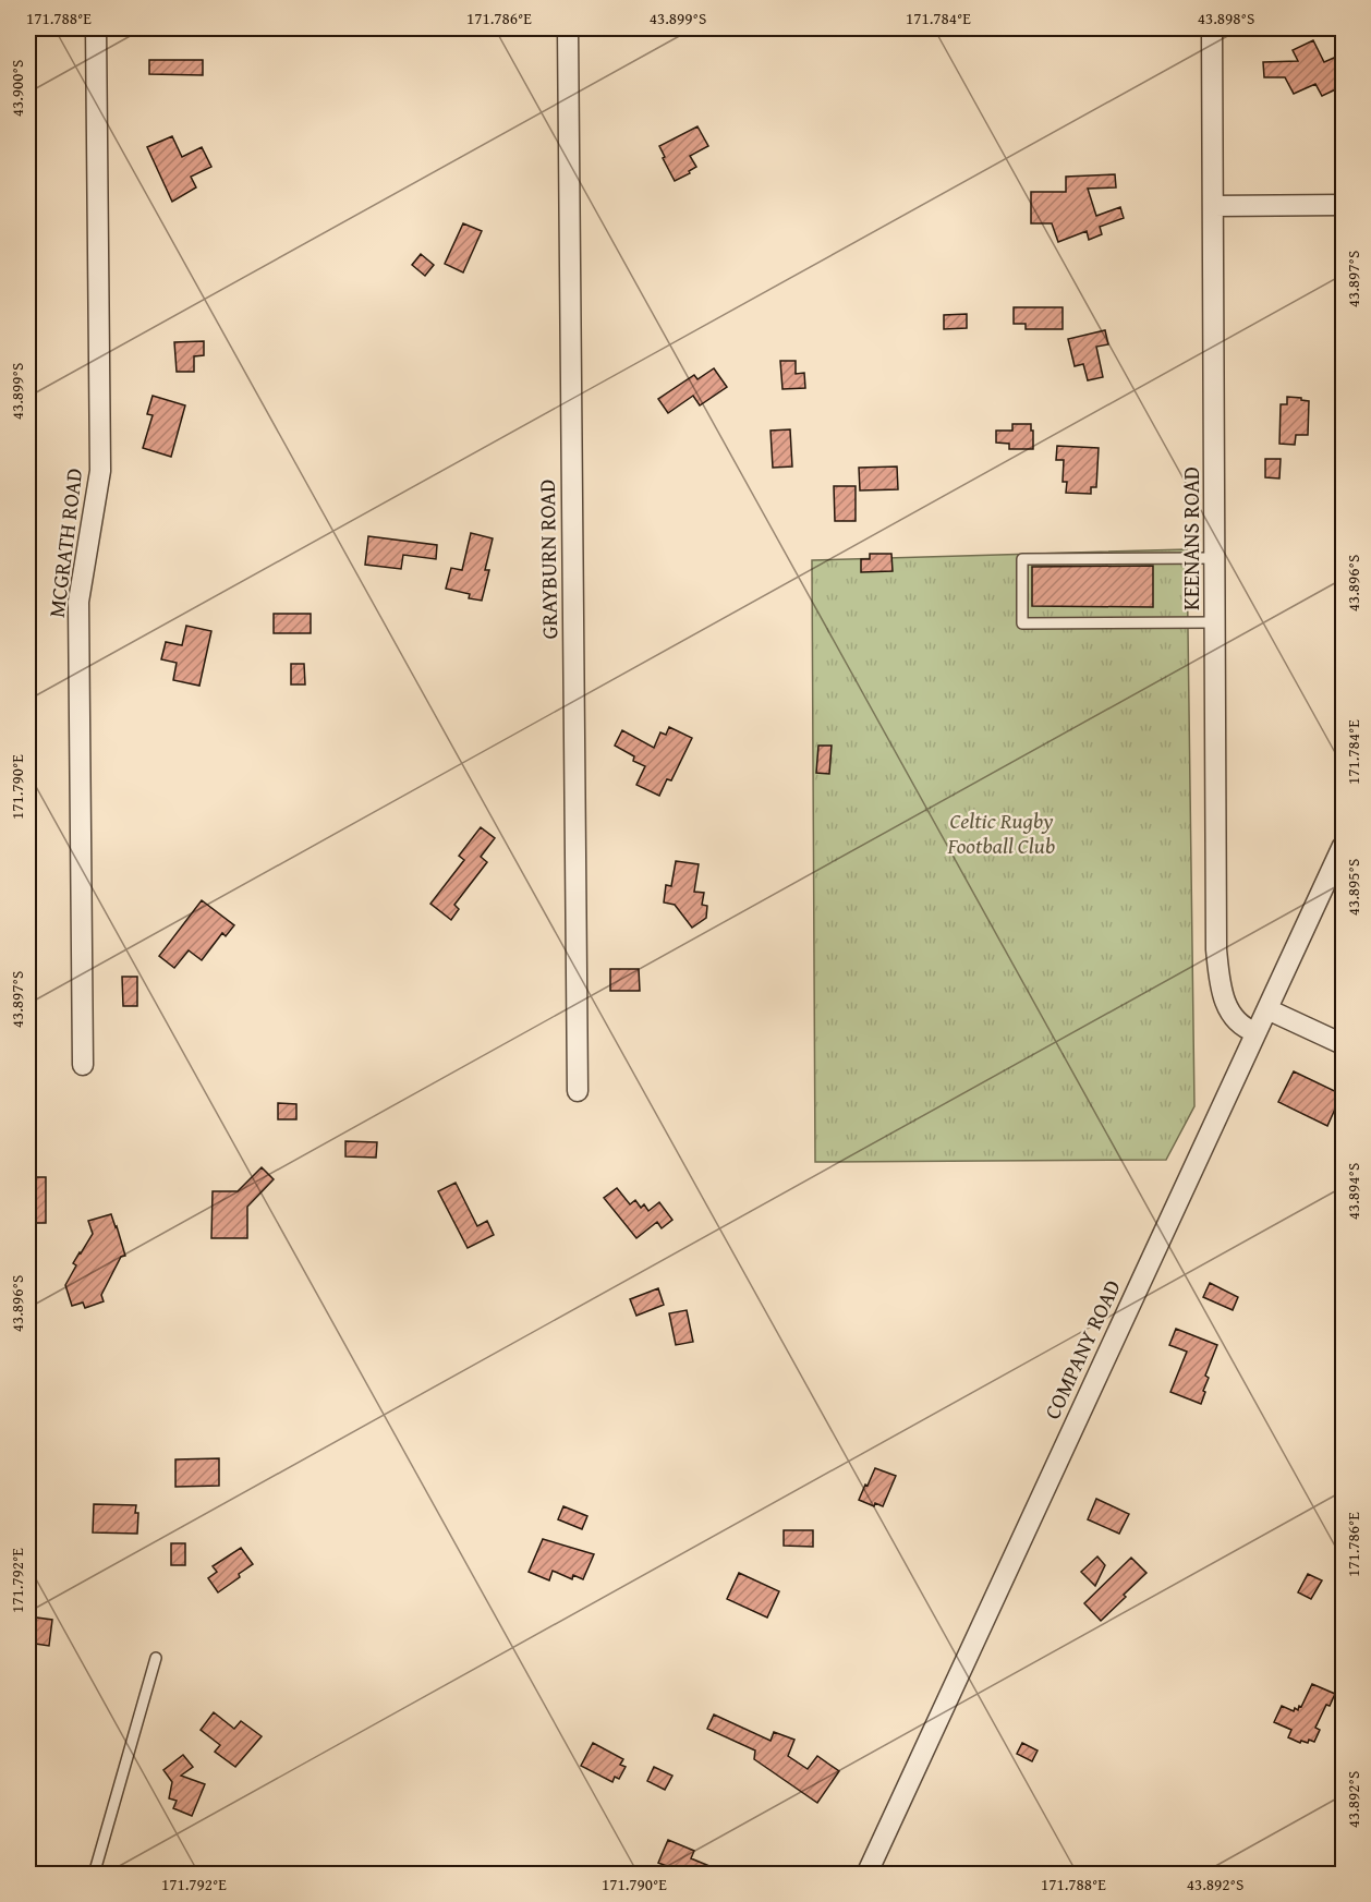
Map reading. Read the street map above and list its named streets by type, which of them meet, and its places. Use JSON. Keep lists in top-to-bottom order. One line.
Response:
{"streets":{"street":["KEENANS ROAD","MCGRATH ROAD","GRAYBURN ROAD","COMPANY ROAD"]},"crossings":[["KEENANS ROAD","COMPANY ROAD"]],"parks":["Celtic Rugby Football Club"],"coordinates":["171.788°E","171.786°E","43.899°S","171.784°E","43.898°S","43.900°S","43.897°S","43.896°S","171.790°E","43.895°S","43.894°S","171.792°E","43.892°S"]}
